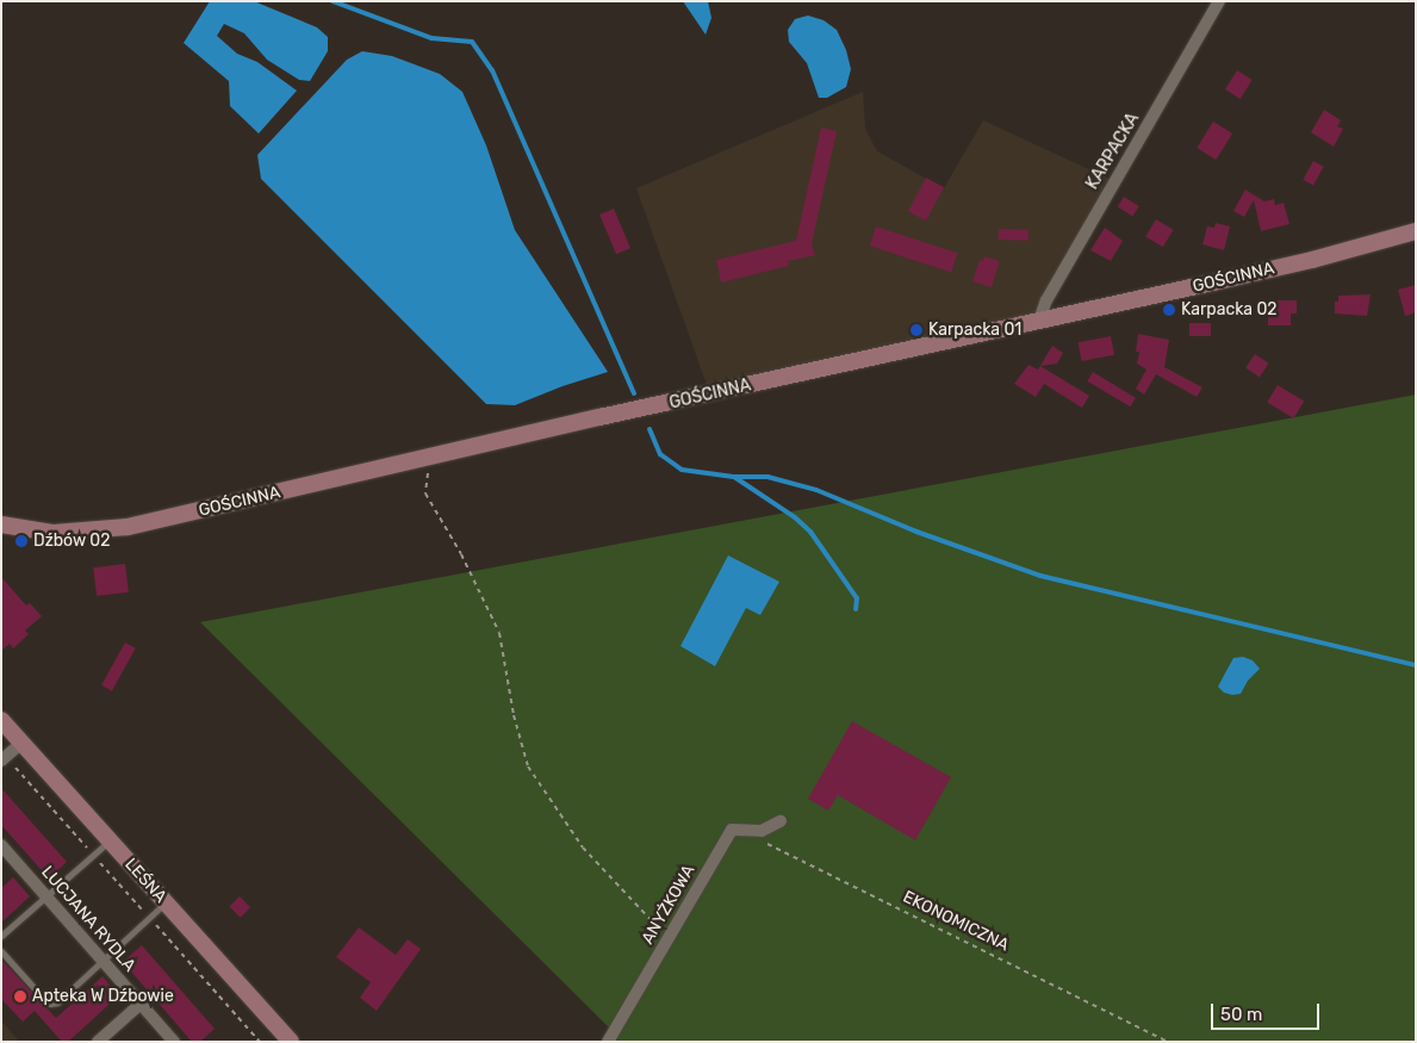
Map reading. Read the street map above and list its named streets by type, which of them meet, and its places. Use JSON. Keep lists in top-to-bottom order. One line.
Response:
{"streets":{"main road":["GOŚCINNA","LEŚNA"],"street":["KARPACKA","ANYŻKOWA","LUCJANA RYDLA"],"path":["EKONOMICZNA"]},"crossings":[["KARPACKA","GOŚCINNA"]],"places":["Karpacka 02","Karpacka 01","Dźbów 02","Apteka W Dźbowie"],"scale_bar":"50 m"}
